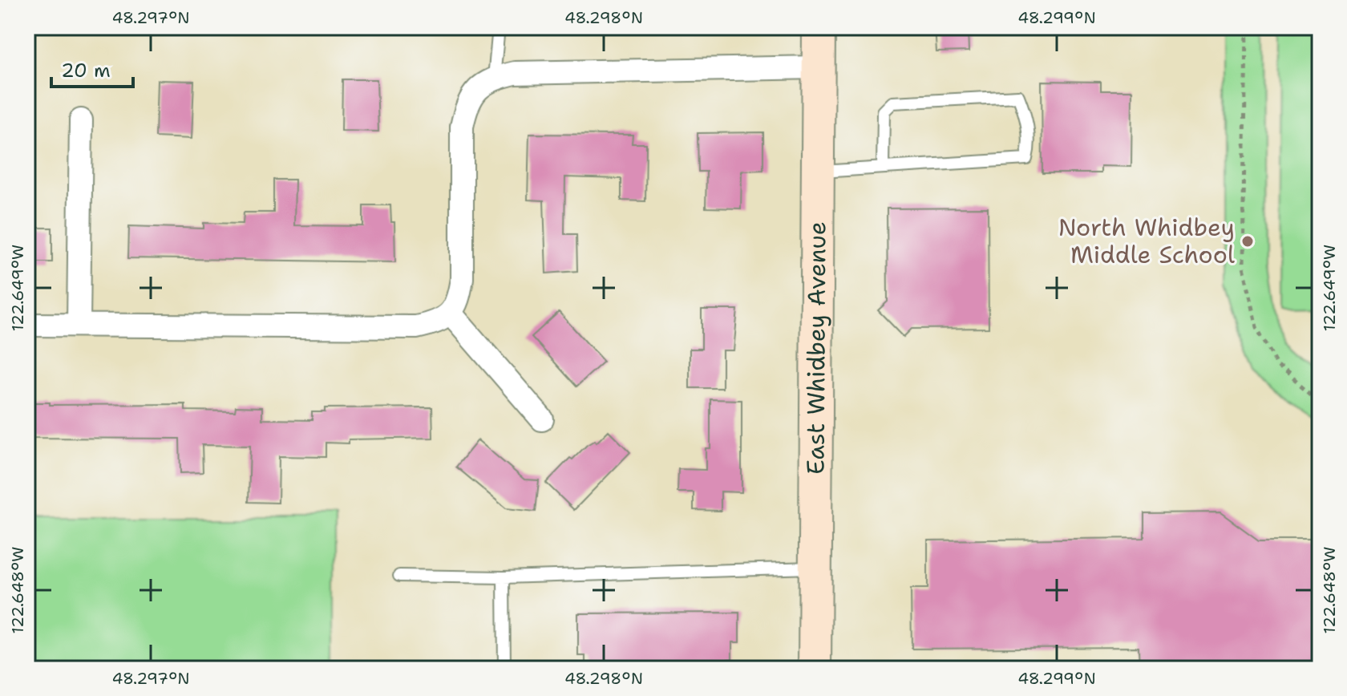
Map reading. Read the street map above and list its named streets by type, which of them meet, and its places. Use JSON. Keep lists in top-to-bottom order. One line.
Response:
{"streets":{"street":["East Whidbey Avenue"]},"places":["North Whidbey Middle School"],"scale_bar":"20 m","coordinates":["48.297°N","48.298°N","48.299°N","122.649°W","122.648°W"]}
